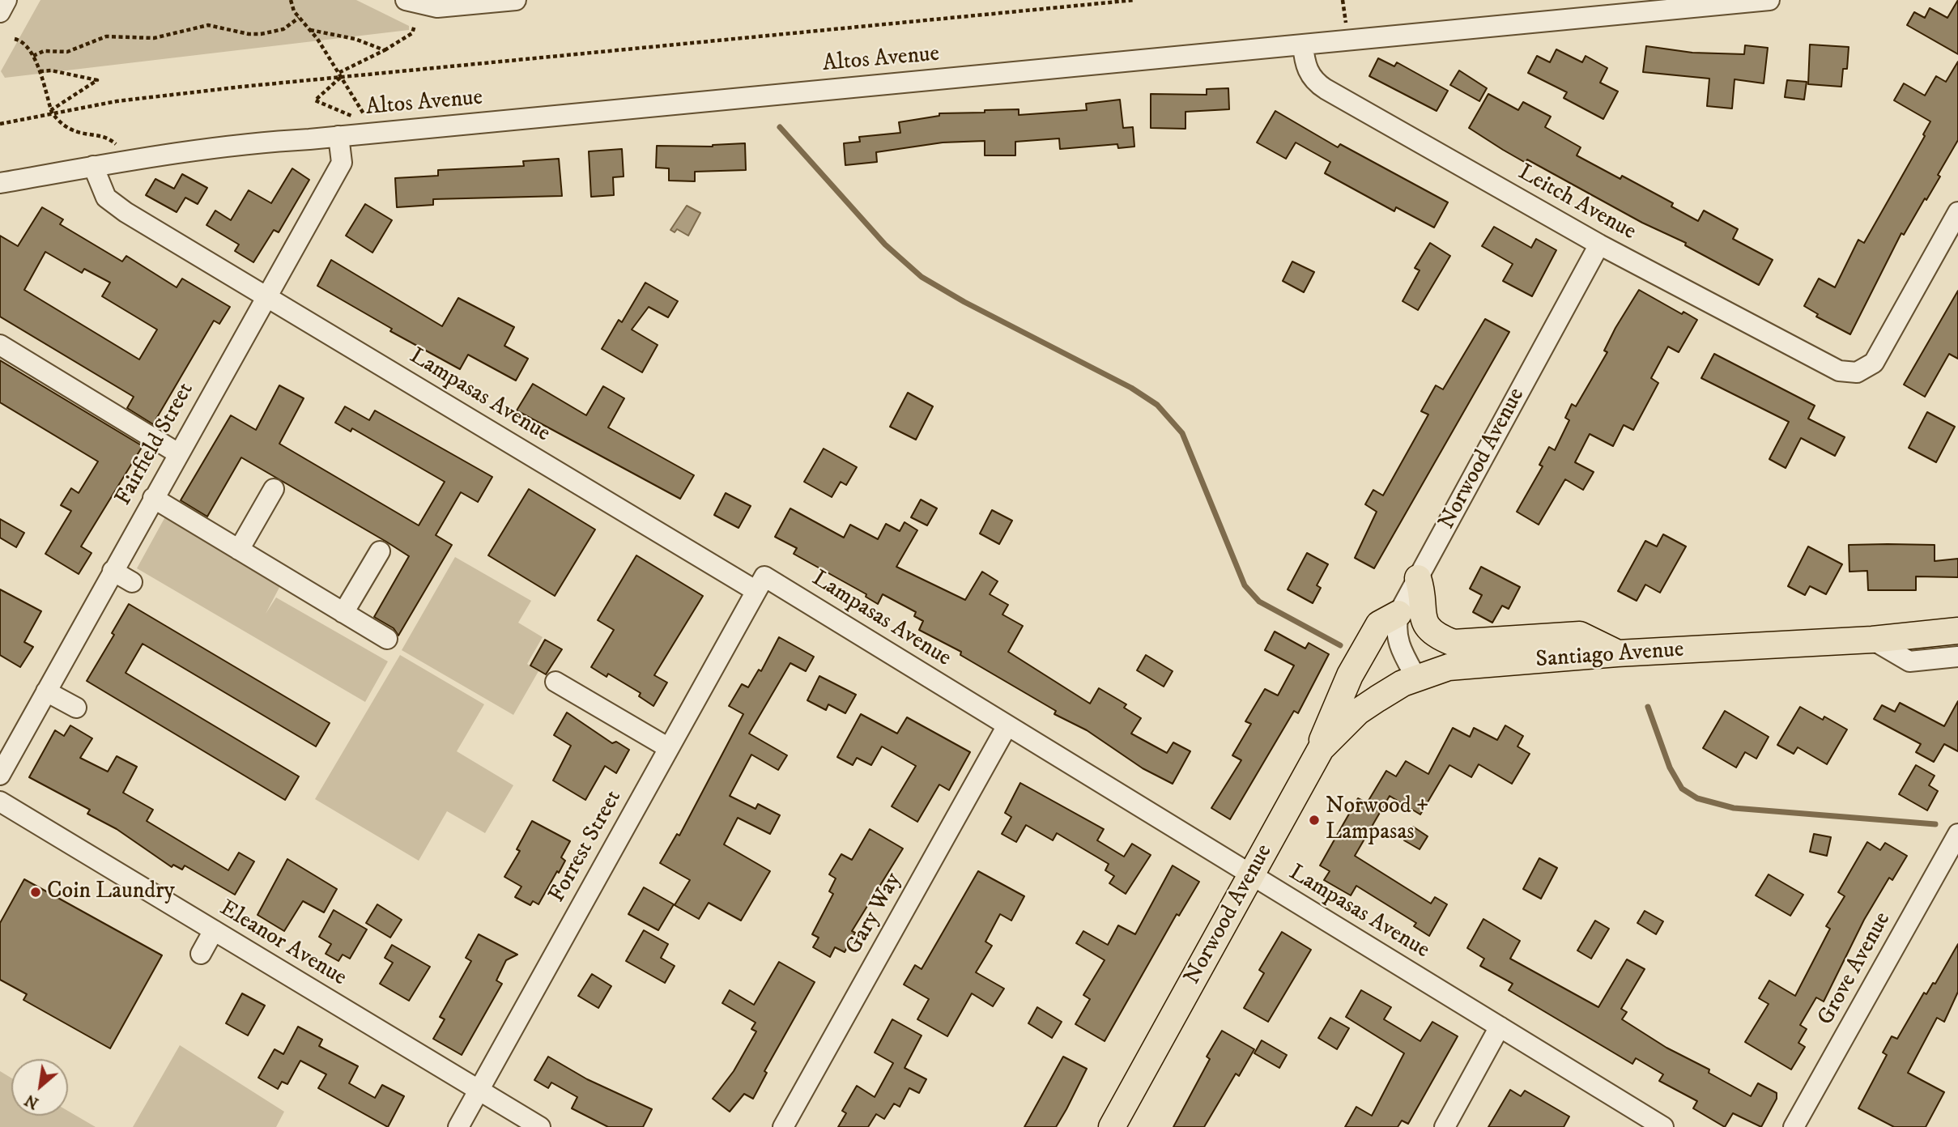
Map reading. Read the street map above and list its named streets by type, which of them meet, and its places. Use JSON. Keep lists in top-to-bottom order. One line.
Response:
{"streets":{"main road":["Norwood Avenue","Santiago Avenue"],"street":["Altos Avenue","Leitch Avenue","Lampasas Avenue","Fairfield Street","Forrest Street","Gary Way","Eleanor Avenue","Grove Avenue"]},"crossings":[["Altos Avenue","Leitch Avenue"],["Altos Avenue","Lampasas Avenue"],["Altos Avenue","Fairfield Street"],["Leitch Avenue","Norwood Avenue"],["Lampasas Avenue","Fairfield Street"],["Lampasas Avenue","Norwood Avenue"],["Lampasas Avenue","Forrest Street"],["Lampasas Avenue","Gary Way"],["Norwood Avenue","Santiago Avenue"],["Forrest Street","Eleanor Avenue"]],"places":["Norwood + Lampasas","Coin Laundry"],"north":"bottom left"}
